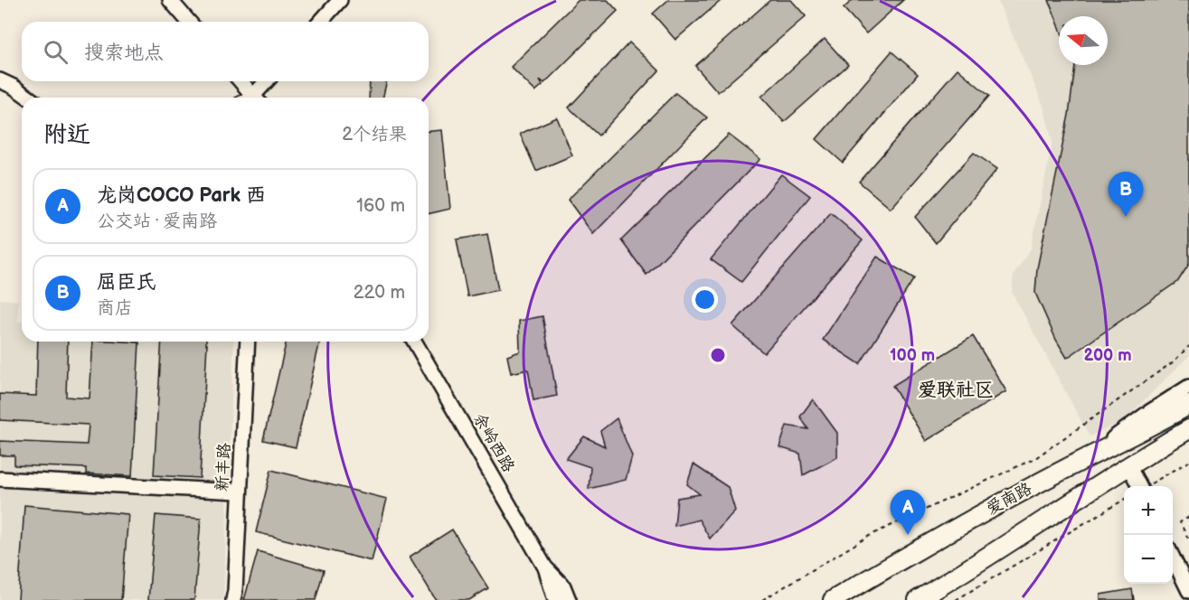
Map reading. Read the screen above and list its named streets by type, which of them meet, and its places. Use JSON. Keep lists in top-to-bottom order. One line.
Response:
{"streets":{"main road":["爱南路"],"street":["余岭西路","新丰路"]},"districts":["爱联社区"],"north":"left","page":{"search":"搜索地点","heading":["附近","2个结果"],"list":[{"mark":"A","name":"龙岗COCO Park 西","note":"公交站 · 爱南路","value":"160 m"},{"mark":"B","name":"屈臣氏","note":"商店","value":"220 m"}],"pins":["B","A"],"map_buttons":["+","−"]},"rings":["100 m","200 m"]}
